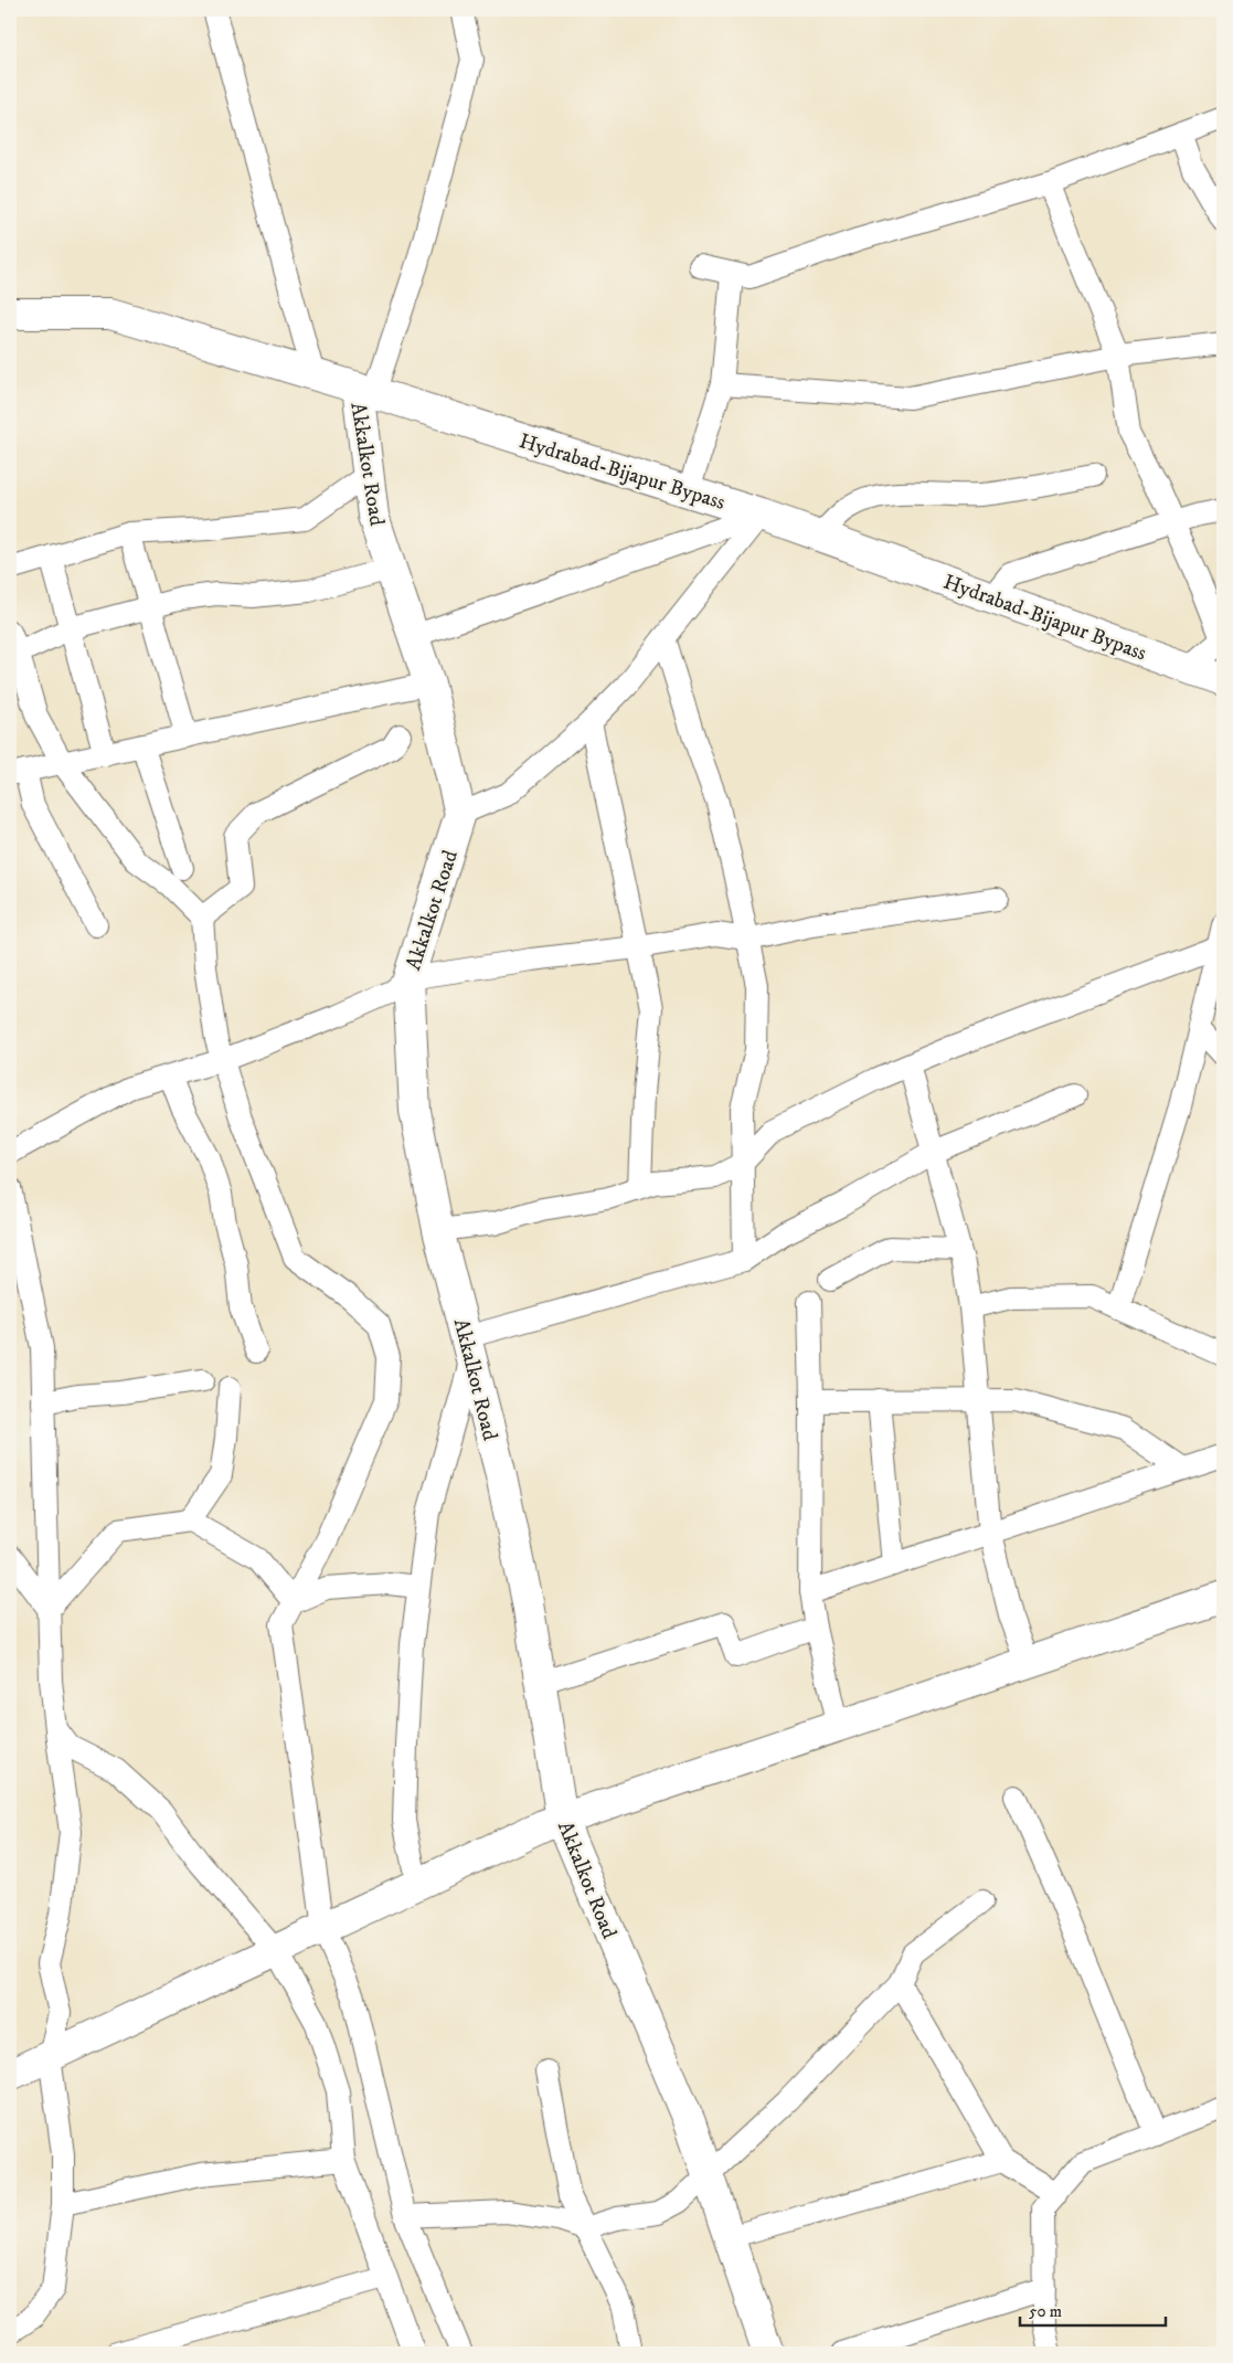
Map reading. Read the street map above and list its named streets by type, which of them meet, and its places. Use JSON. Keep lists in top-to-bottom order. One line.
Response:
{"streets":{"street":["Akkalkot Road","Hydrabad-Bijapur Bypass"]},"crossings":[["Akkalkot Road","Hydrabad-Bijapur Bypass"]],"scale_bar":"50 m"}
